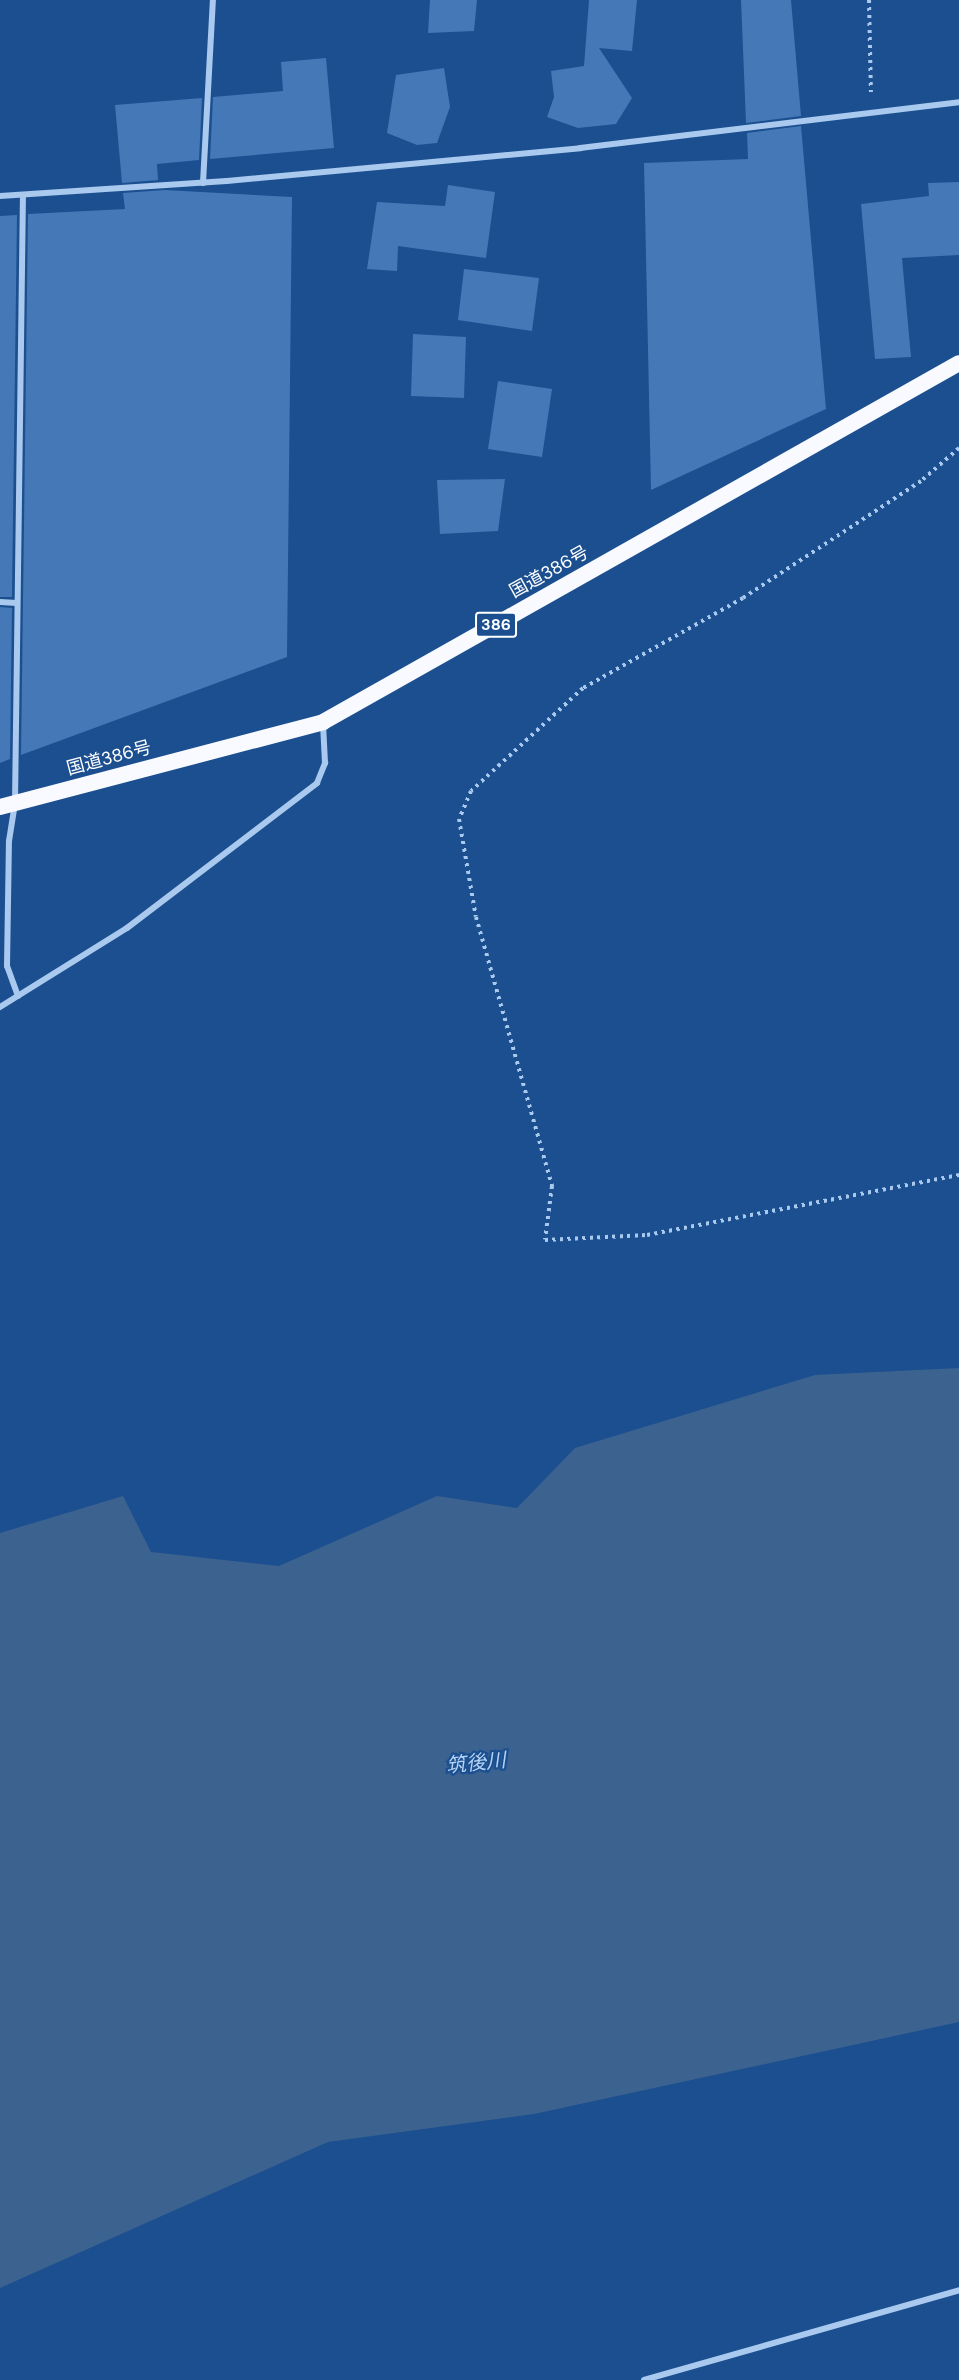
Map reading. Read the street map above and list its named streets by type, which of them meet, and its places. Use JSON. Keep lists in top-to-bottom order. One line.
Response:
{"streets":{"highway":["国道386号","386"]},"water":["筑後川"]}
